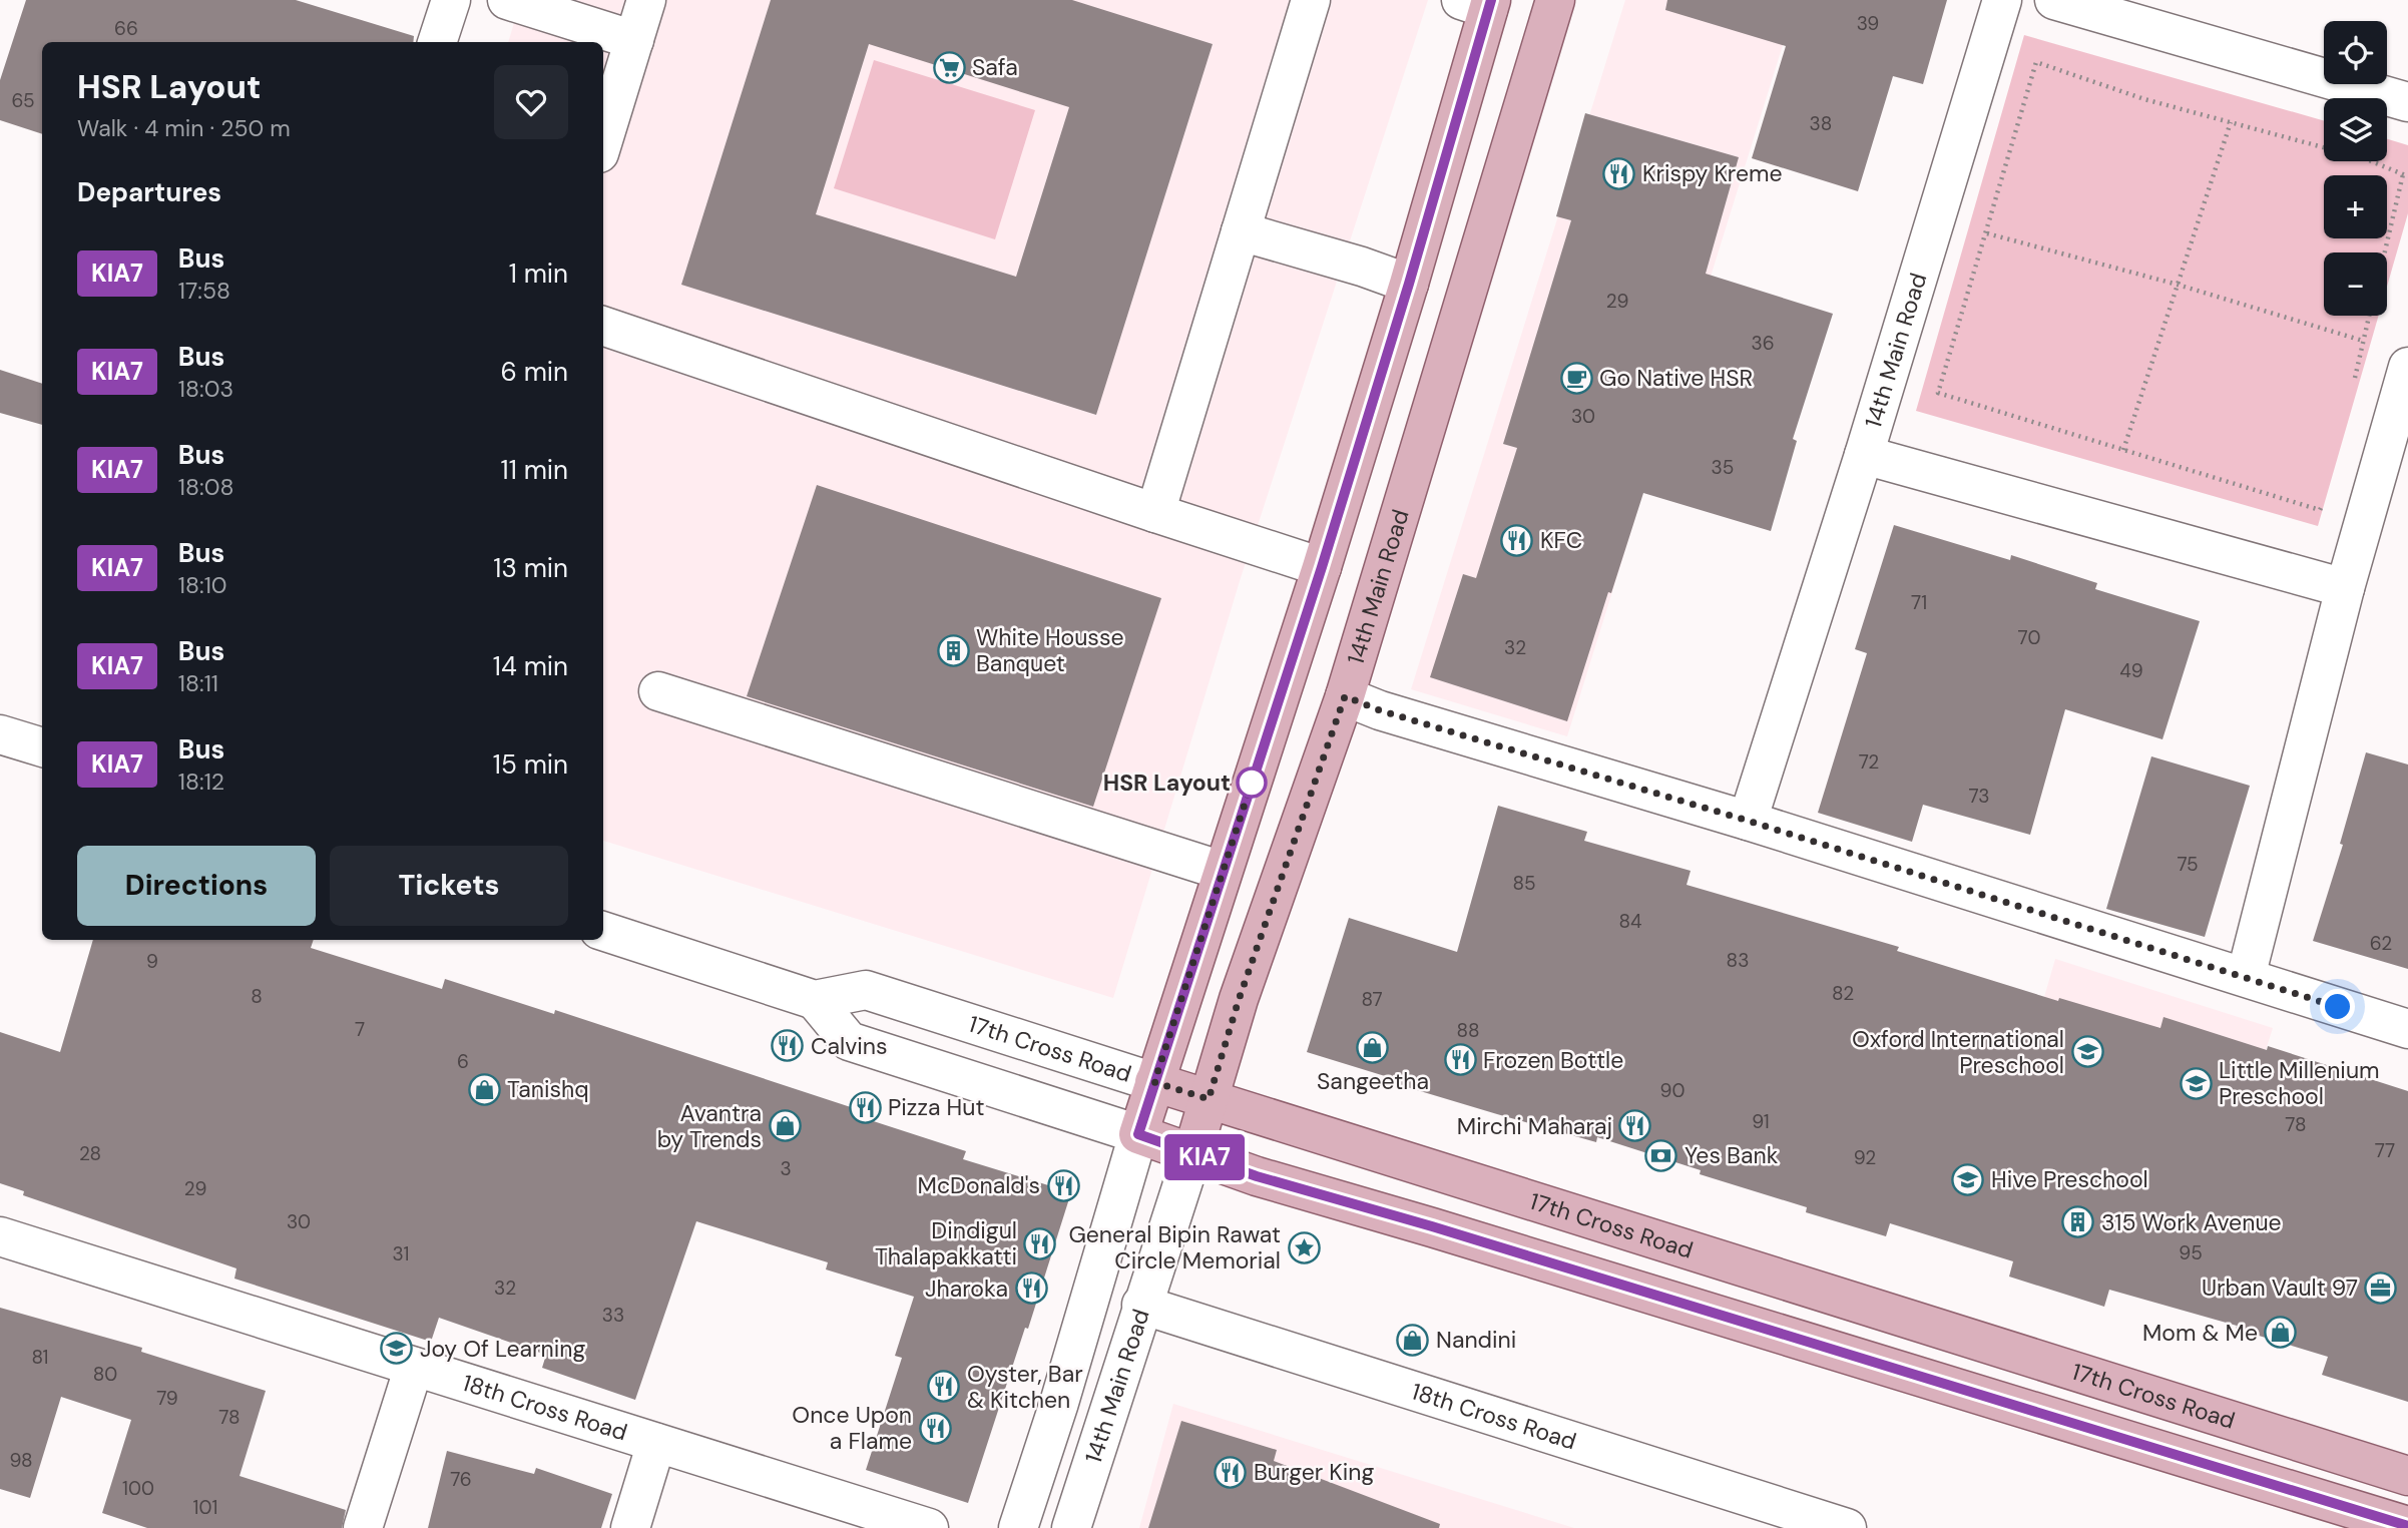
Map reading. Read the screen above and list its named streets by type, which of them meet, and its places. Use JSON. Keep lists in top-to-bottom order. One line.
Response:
{"streets":{"main road":["14th Main Road","17th Cross Road"],"street":["18th Cross Road"]},"crossings":[["14th Main Road","17th Cross Road"],["14th Main Road","18th Cross Road"]],"places":{"supermarket":["Safa"],"restaurant":["Krispy Kreme","KFC","Calvins","Frozen Bottle","Pizza Hut","Mirchi Maharaj","McDonald's","Dindigul Thalapakkatti","Jharoka","Oyster, Bar & Kitchen","Once Upon a Flame","Burger King"],"cafe":["Go Native HSR"],"building":["White Housse Banquet","315 Work Avenue"],"other":["HSR Layout"],"shop":["Sangeetha","Tanishq","Avantra by Trends","Mom & Me","Nandini"],"school or university":["Oxford International Preschool","Little Millenium Preschool","Hive Preschool","Joy Of Learning"],"bank":["Yes Bank"],"place":["General Bipin Rawat Circle Memorial"],"office":["Urban Vault 97"]},"lines":["bus line KIA7"],"house_numbers":["39","66","65","38","29","36","30","35","71","70","32","49","72","73","75","85","84","62","83","9","82","8","87","7","88","6","90","91","78","77","28","92","3","29","30","95","31","32","33","81","80","79","78","98","76","100","101"],"page":{"on_map":"KIA7","map_buttons":["+","−"],"heading":[["HSR Layout","Walk · 4 min · 250 m"],"Departures"],"list":[{"mark":"KIA7","name":"Bus","note":"17:58","value":"1 min"},{"mark":"KIA7","name":"Bus","note":"18:03","value":"6 min"},{"mark":"KIA7","name":"Bus","note":"18:08","value":"11 min"},{"mark":"KIA7","name":"Bus","note":"18:10","value":"13 min"},{"mark":"KIA7","name":"Bus","note":"18:11","value":"14 min"},{"mark":"KIA7","name":"Bus","note":"18:12","value":"15 min"}],"buttons":["Directions","Tickets"]}}
